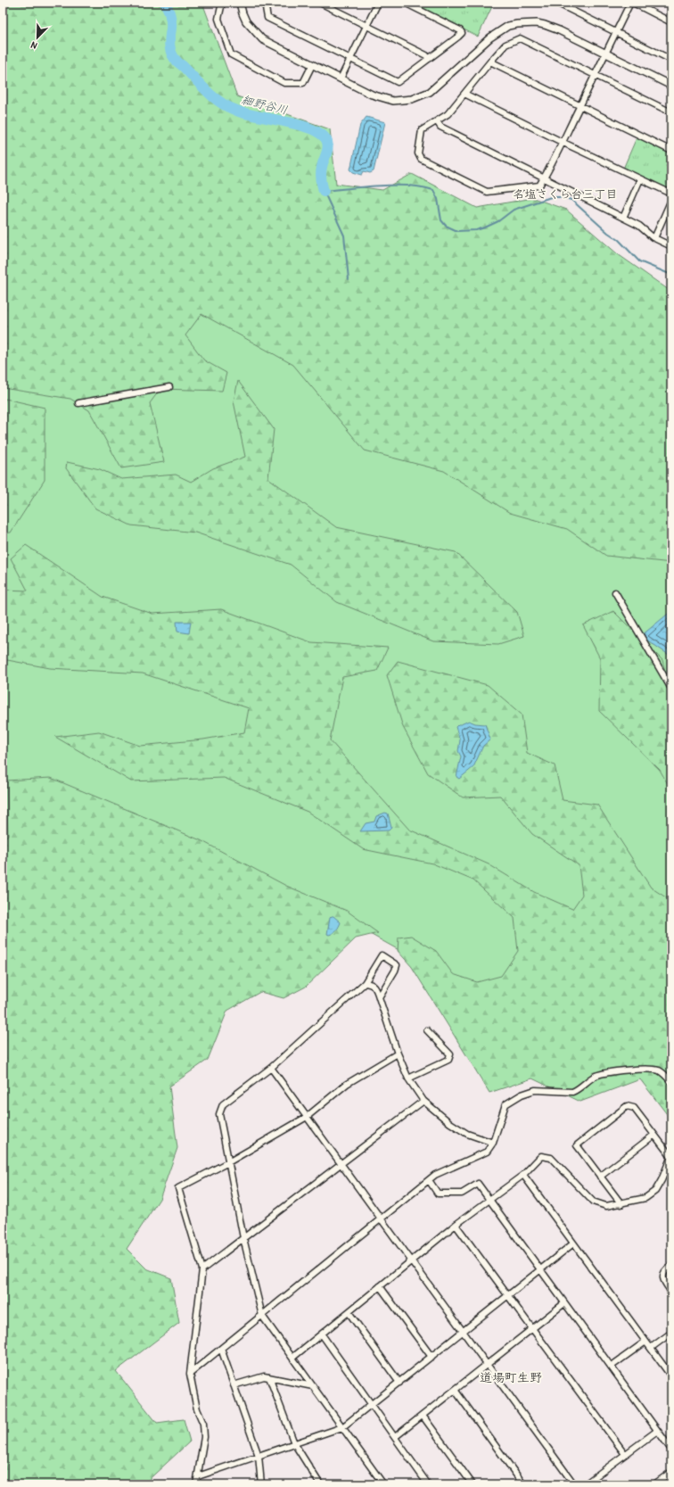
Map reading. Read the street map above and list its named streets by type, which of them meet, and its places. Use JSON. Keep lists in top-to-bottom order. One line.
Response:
{"districts":["名塩さくら台三丁目","道場町生野"],"water":["細野谷川"],"north":"bottom left"}
